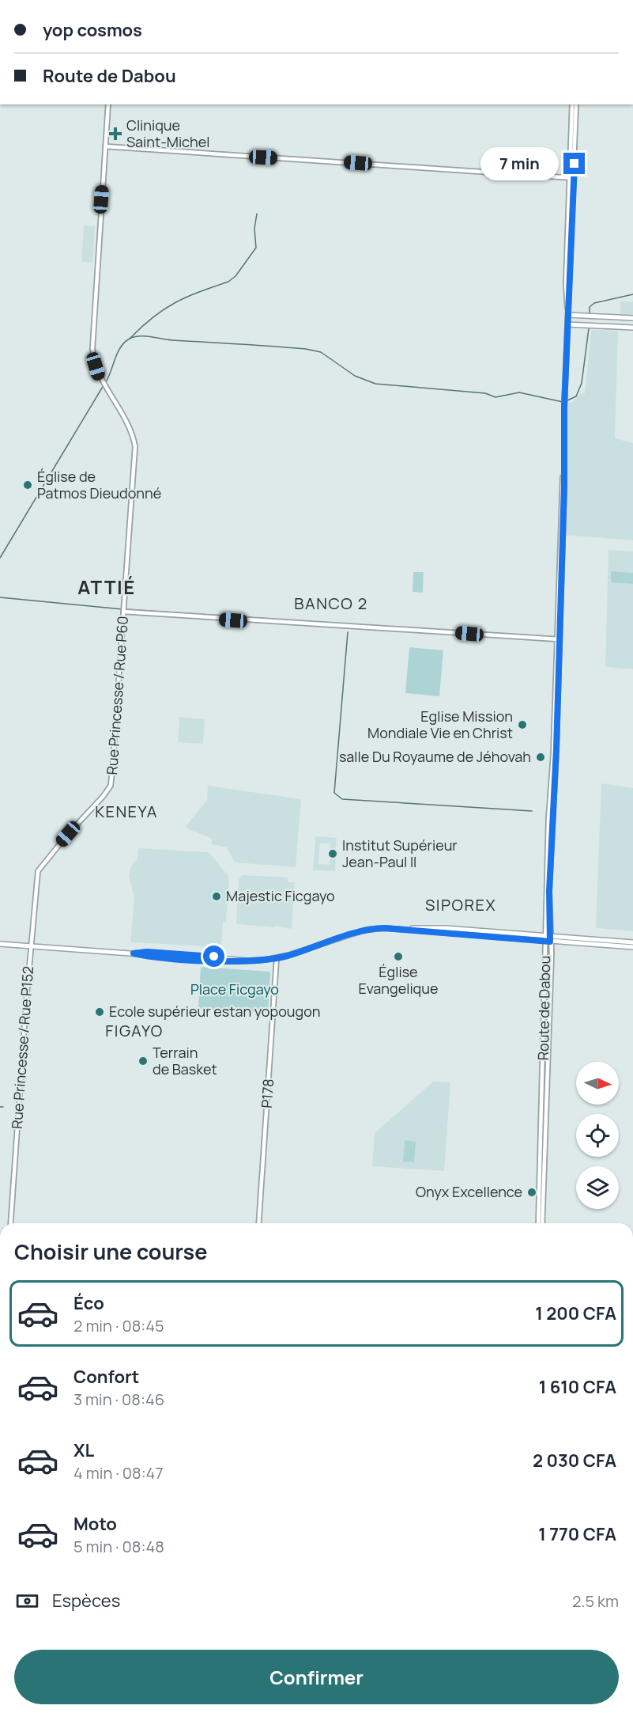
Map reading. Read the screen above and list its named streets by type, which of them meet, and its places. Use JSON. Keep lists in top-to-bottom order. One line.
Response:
{"streets":{"street":["Rue Princesse / Rue P60","Route de Dabou","Rue Princesse / Rue P152","P178"]},"crossings":[["Rue Princesse / Rue P60","Rue Princesse / Rue P152"]],"districts":["ATTIÉ","BANCO 2","KENEYA","SIPOREX","FIGAYO"],"parks":["Place Ficgayo"],"places":{"health":["Clinique Saint-Michel"],"other":["Église de Patmos Dieudonné","Eglise Mission Mondiale Vie en Christ","salle Du Royaume de Jéhovah","Institut Supérieur Jean-Paul II","Majestic Ficgayo","Église Evangelique","Ecole supérieur estan yopougon","Terrain de Basket","Onyx Excellence"]},"north":"right","page":{"banner":["yop cosmos","Route de Dabou"],"bubble":"7 min","heading":"Choisir une course","list":[{"name":"Éco","note":"2 min · 08:45","value":"1 200 CFA"},{"name":"Confort","note":"3 min · 08:46","value":"1 610 CFA"},{"name":"XL","note":"4 min · 08:47","value":"2 030 CFA"},{"name":"Moto","note":"5 min · 08:48","value":"1 770 CFA"}],"pay":["Espèces","2.5 km"],"buttons":"Confirmer"}}
